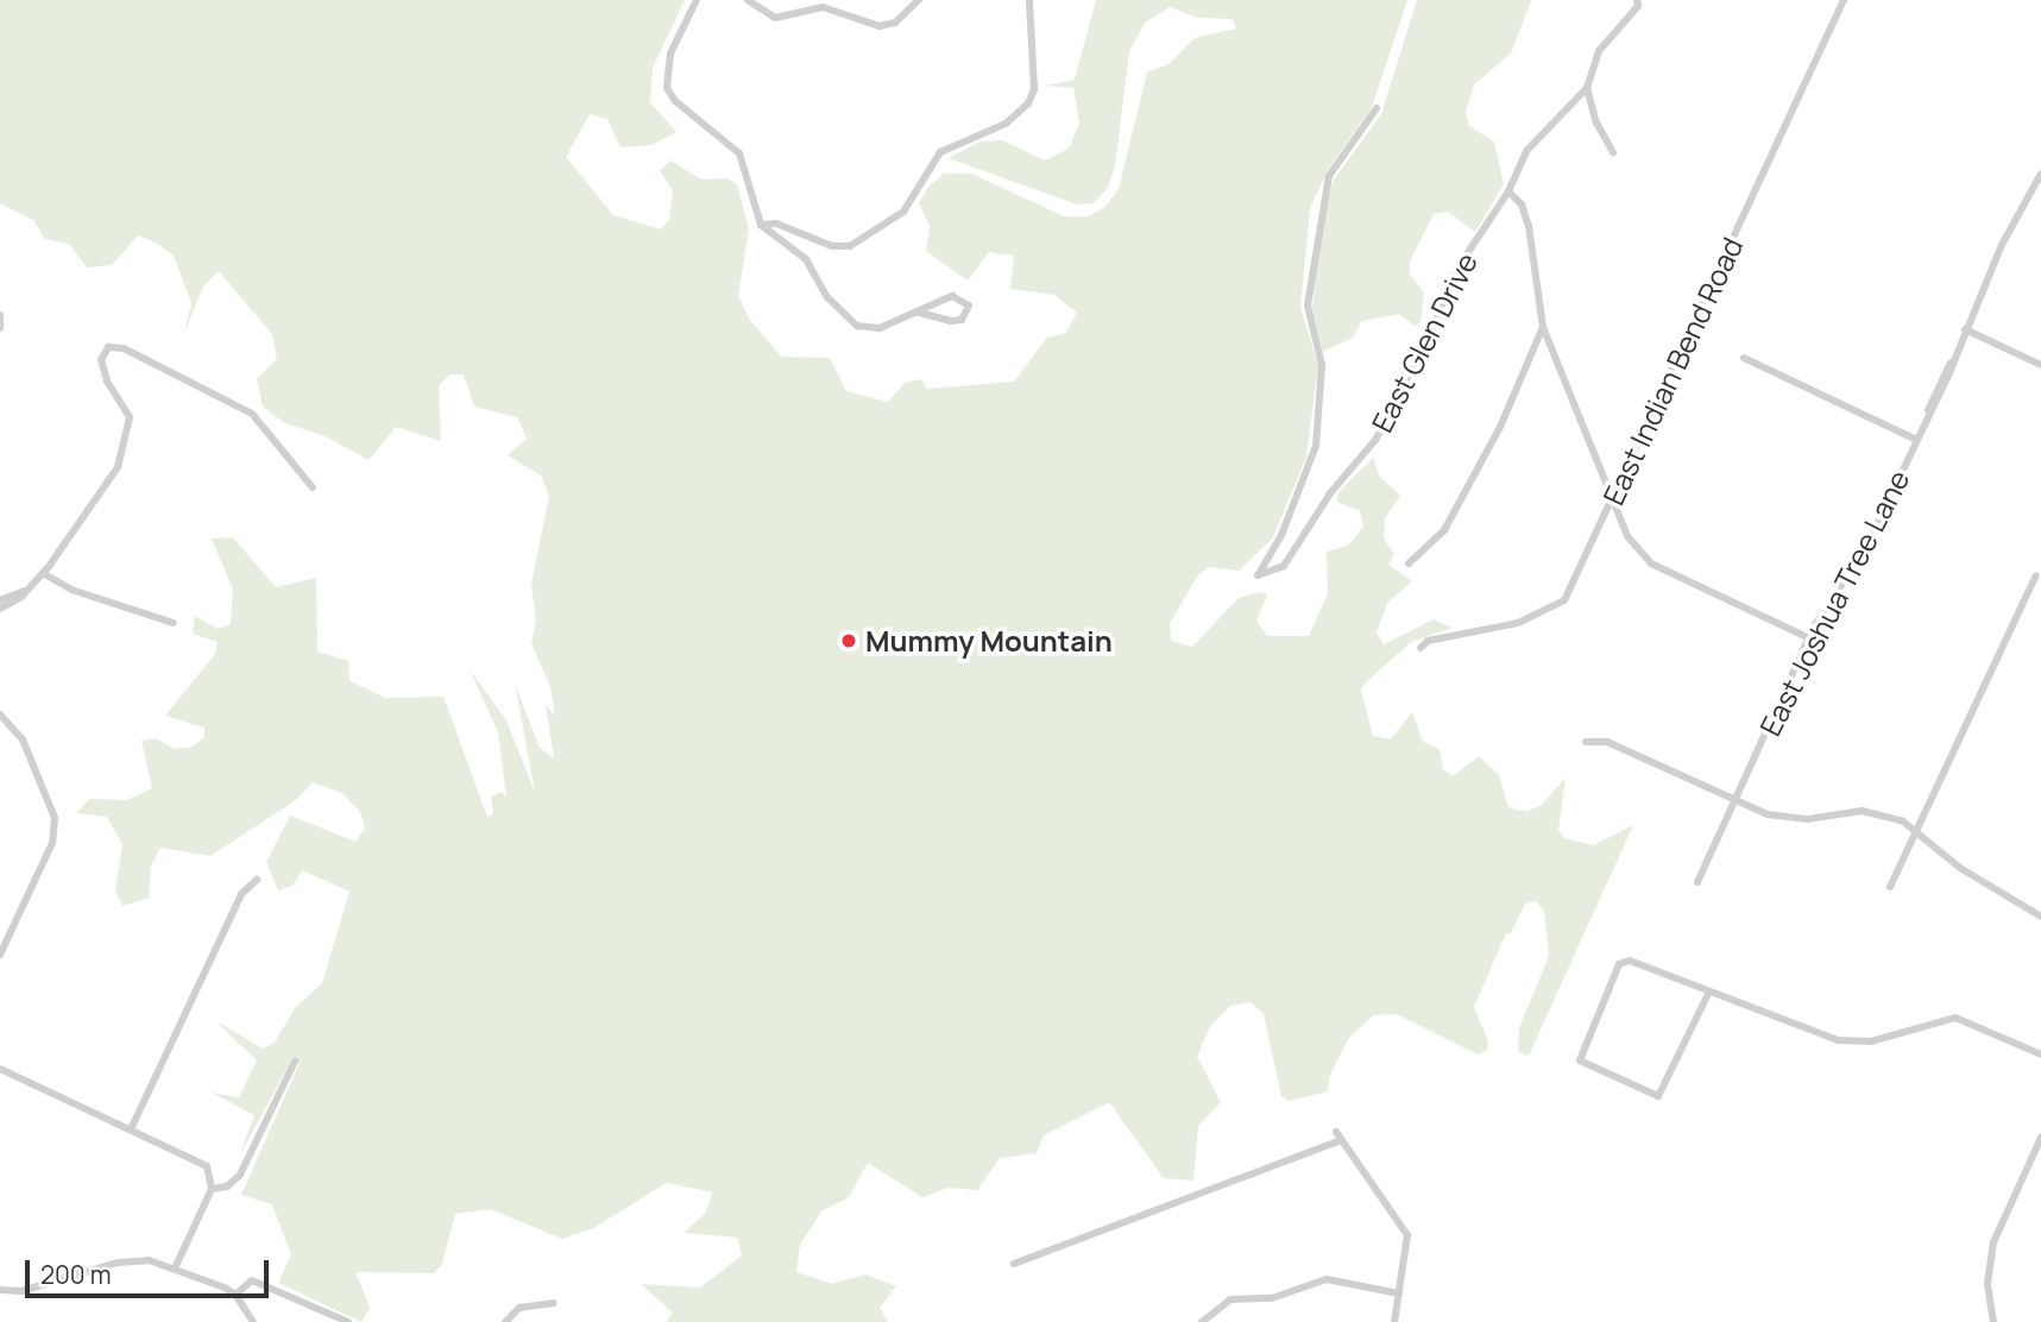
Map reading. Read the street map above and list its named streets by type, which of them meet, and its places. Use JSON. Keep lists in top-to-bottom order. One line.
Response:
{"streets":{"street":["East Glen Drive","East Indian Bend Road","East Joshua Tree Lane"]},"places":["Mummy Mountain"],"scale_bar":"200 m"}
